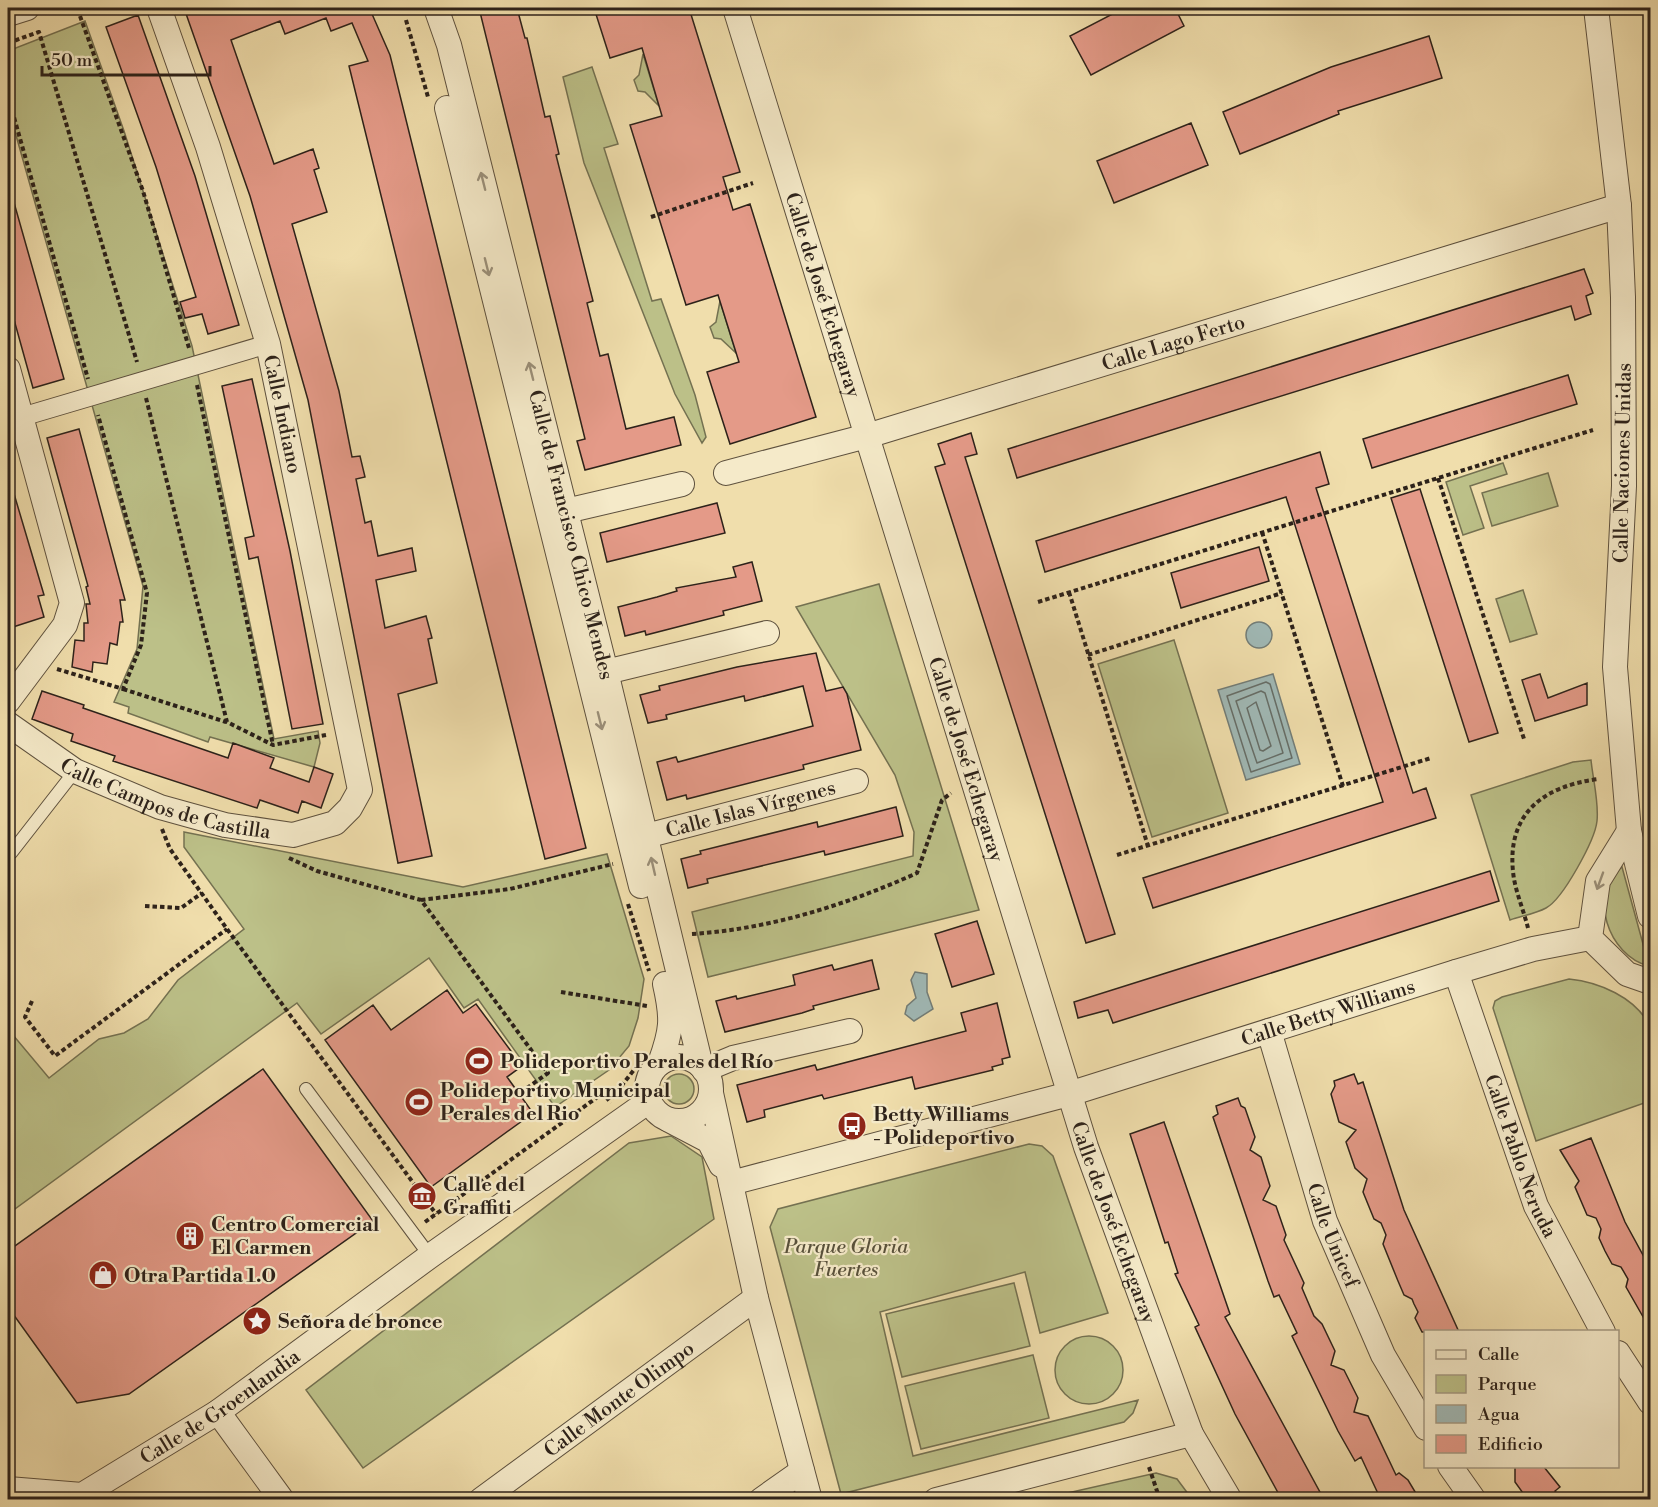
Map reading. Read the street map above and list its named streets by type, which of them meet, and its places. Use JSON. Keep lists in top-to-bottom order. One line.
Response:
{"streets":{"street":["Calle de José Echegaray","Calle Lago Ferto","Calle Indiano","Calle Naciones Unidas","Calle de Francisco Chico Mendes","Calle Campos de Castilla","Calle Islas Vírgenes","Calle Betty Williams","Calle Pablo Neruda","Calle Unicef","Calle Monte Olimpo","Calle de Groenlandia"]},"crossings":[["Calle de José Echegaray","Calle Lago Ferto"],["Calle de José Echegaray","Calle Betty Williams"],["Calle Lago Ferto","Calle Naciones Unidas"],["Calle Indiano","Calle Campos de Castilla"],["Calle de Francisco Chico Mendes","Calle Islas Vírgenes"],["Calle de Francisco Chico Mendes","Calle de Groenlandia"],["Calle Betty Williams","Calle Pablo Neruda"],["Calle Betty Williams","Calle Unicef"]],"parks":["Parque Gloria Fuertes"],"places":{"sports":["Polideportivo Perales del Río","Polideportivo Municipal Perales del Rio"],"bus stop":["Betty Williams - Polideportivo"],"museum":["Calle del Graffiti"],"building":["Centro Comercial El Carmen"],"shop":["Otra Partida 1.0"],"place":["Señora de bronce"]},"legend":["Calle","Parque","Agua","Edificio"],"scale_bar":"50 m"}
